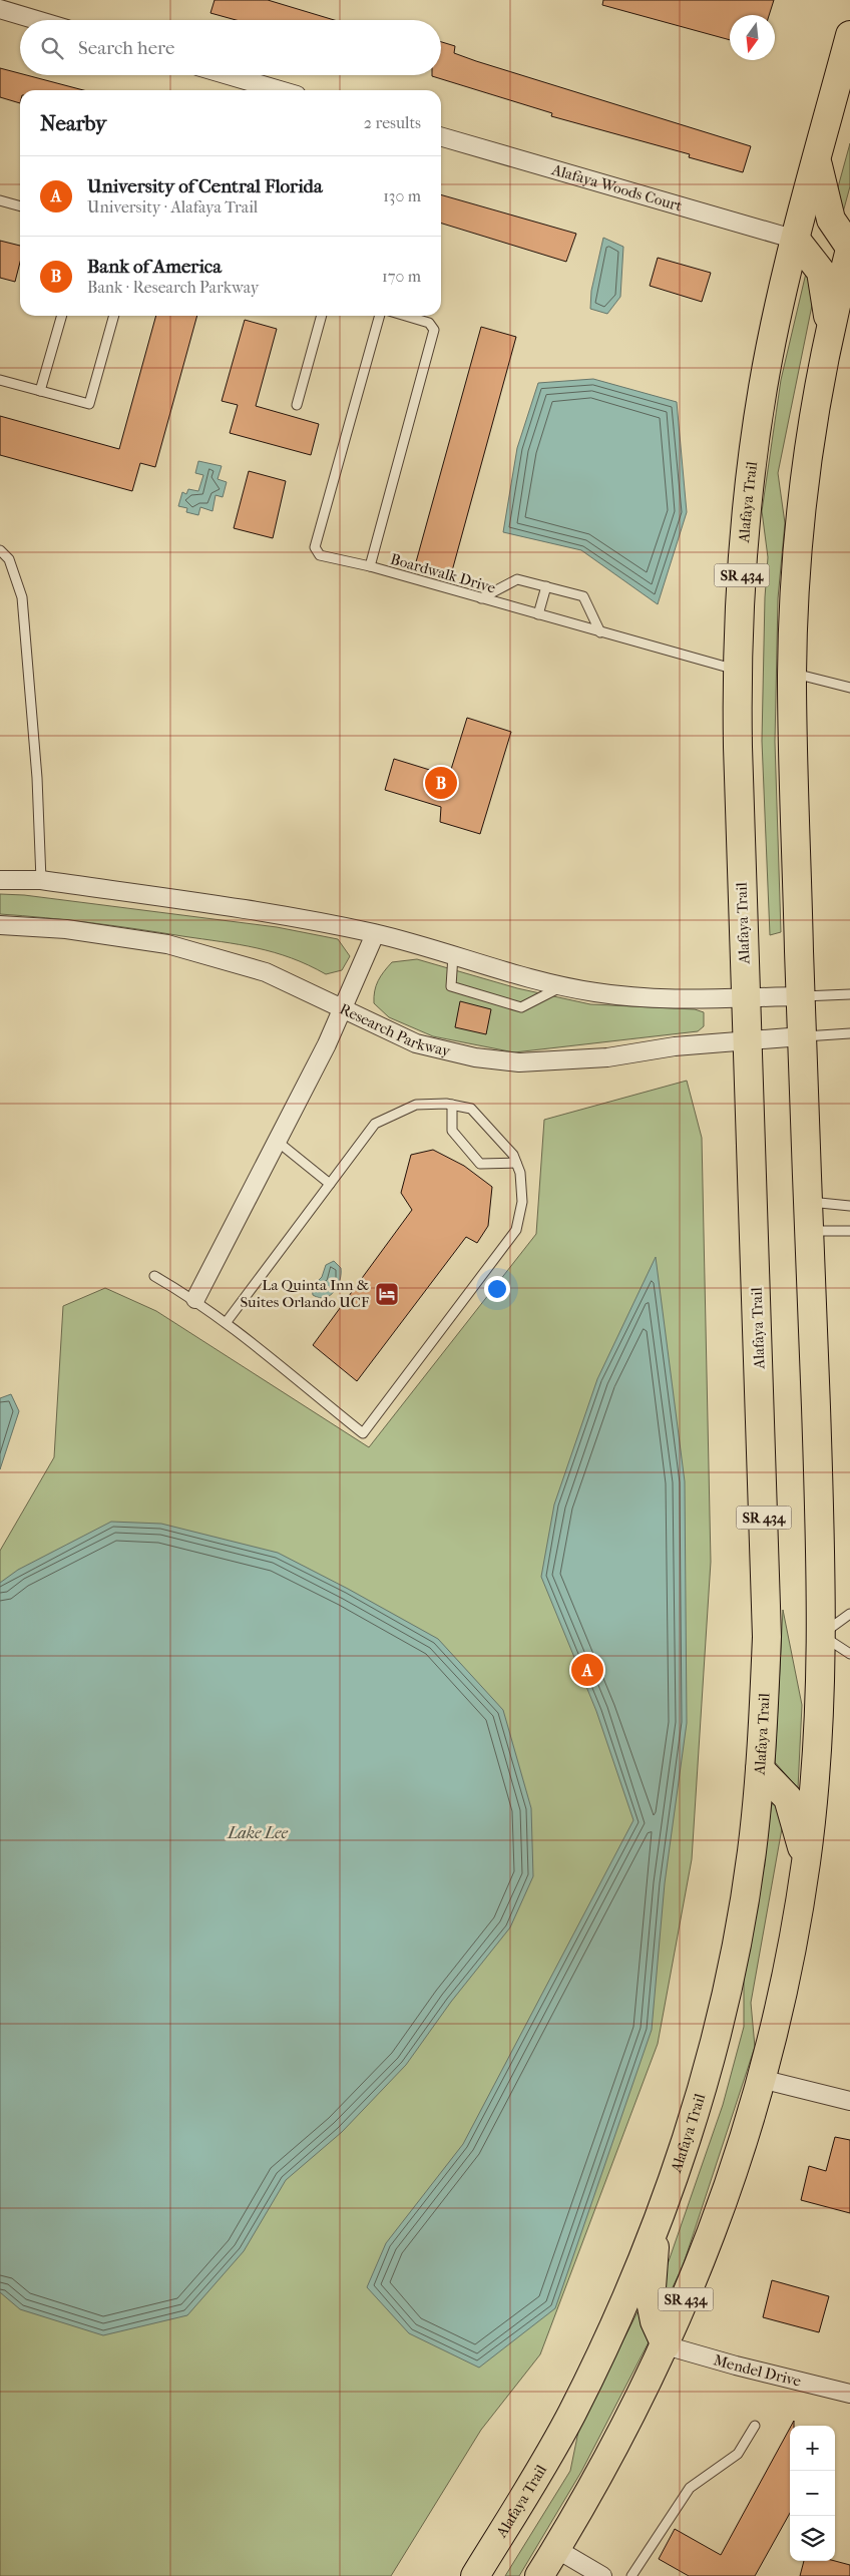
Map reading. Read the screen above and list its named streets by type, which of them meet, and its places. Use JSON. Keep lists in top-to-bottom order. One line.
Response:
{"streets":{"main road":["Alafaya Trail","SR 434"],"street":["Alafaya Woods Court","Research Parkway","Mendel Drive"],"lane":["Boardwalk Drive"]},"crossings":[["Alafaya Woods Court","Alafaya Trail"],["Alafaya Trail","Boardwalk Drive"],["Alafaya Trail","Research Parkway"],["SR 434","Research Parkway"],["SR 434","Mendel Drive"]],"water":["Lake Lee"],"places":{"hotel":["La Quinta Inn & Suites Orlando UCF"]},"north":"bottom","page":{"search":"Search here","heading":["Nearby","2 results"],"list":[{"mark":"A","name":"University of Central Florida","note":"University · Alafaya Trail","value":"130 m"},{"mark":"B","name":"Bank of America","note":"Bank · Research Parkway","value":"170 m"}],"pins":["B","A"],"map_buttons":["+","−"]}}
